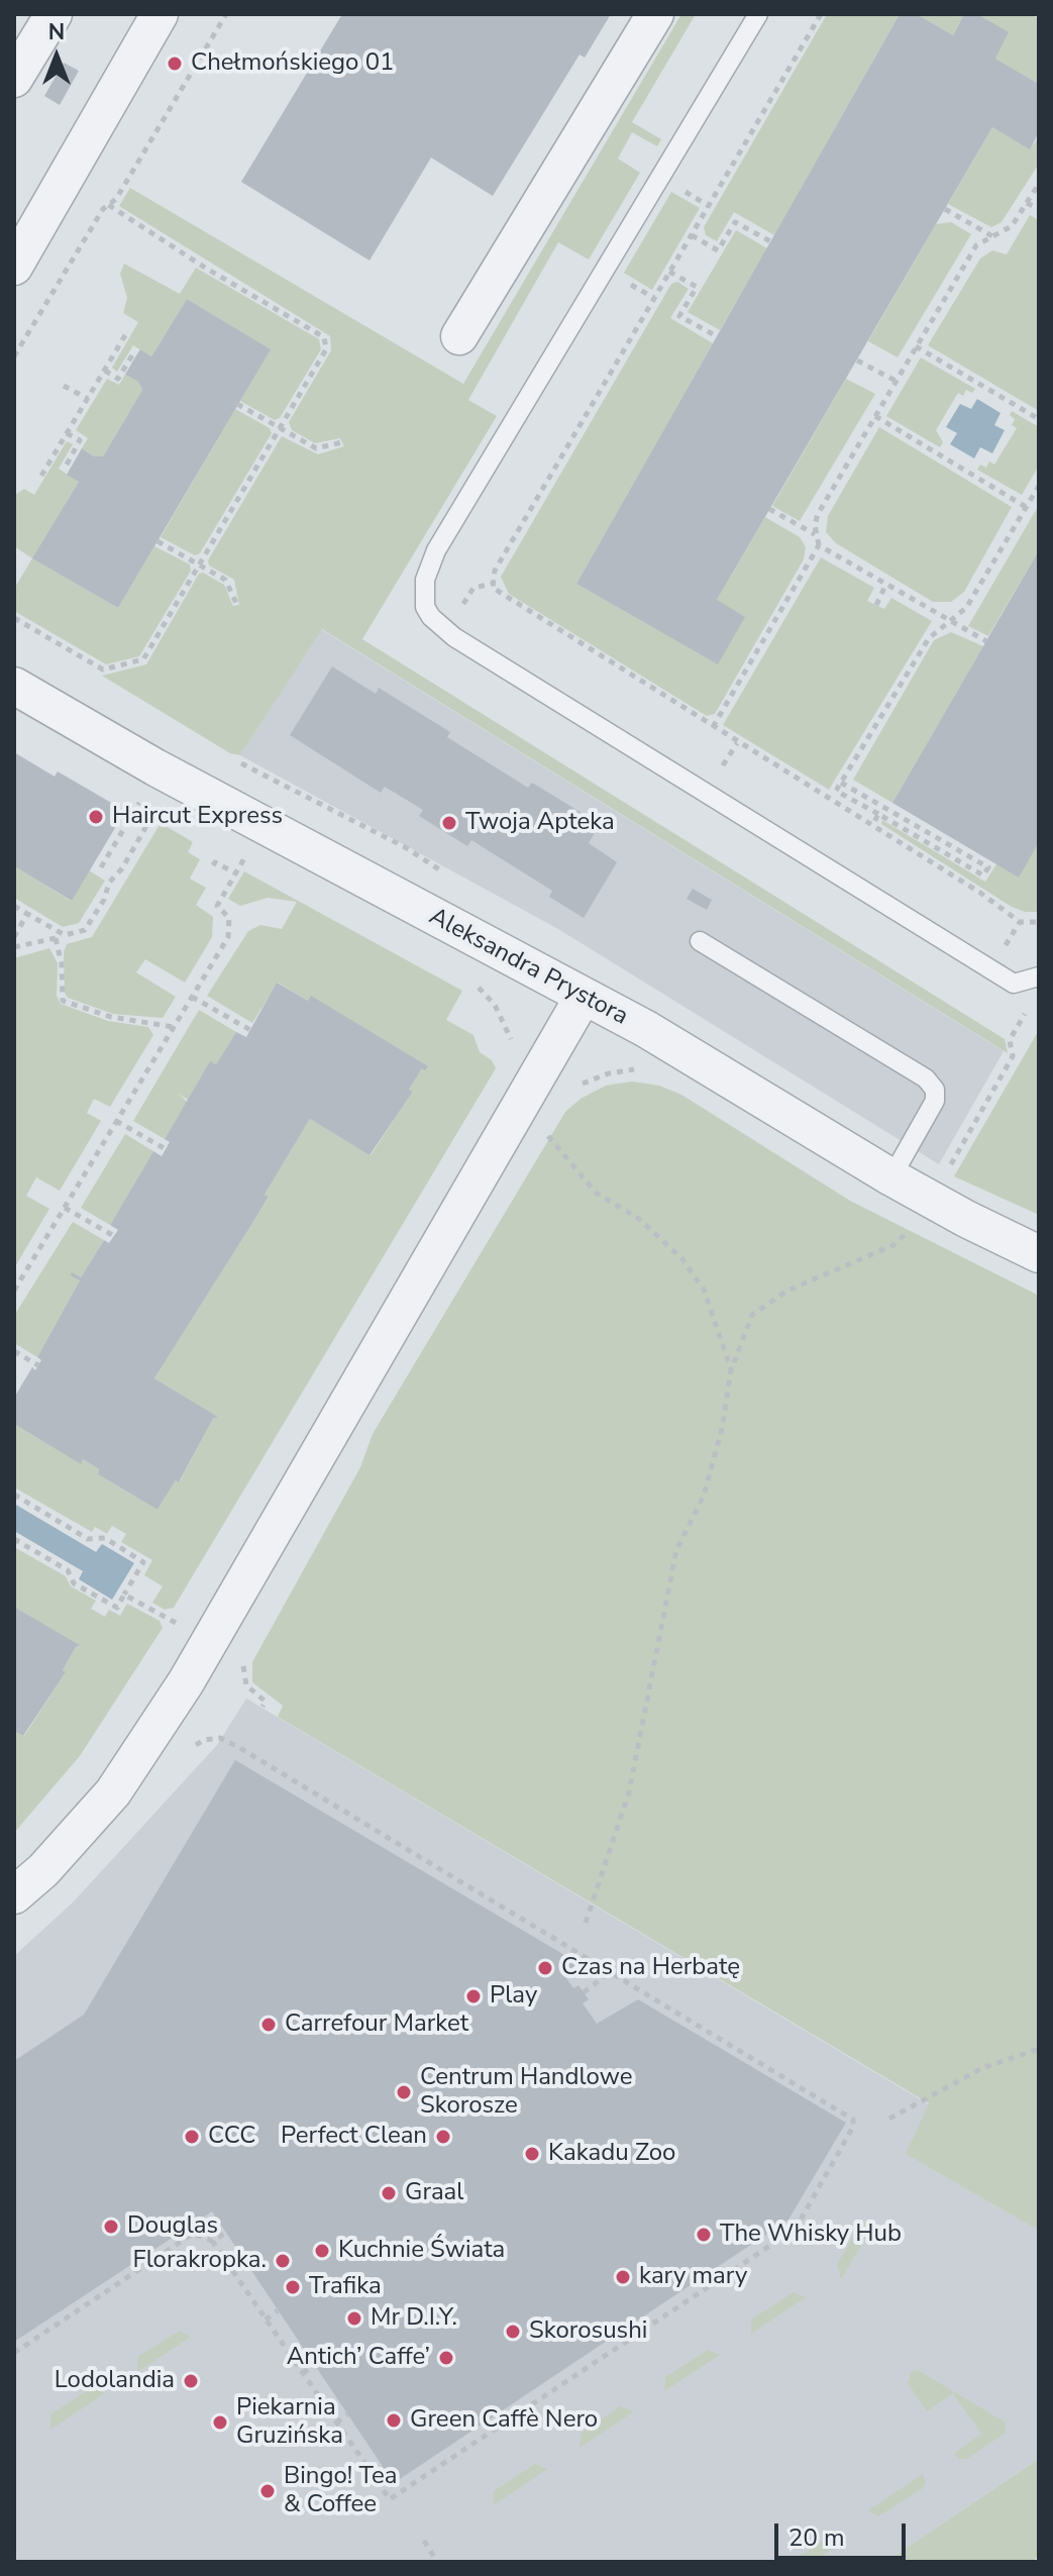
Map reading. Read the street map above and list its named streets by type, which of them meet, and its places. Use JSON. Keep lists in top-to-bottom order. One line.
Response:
{"streets":{"street":["Aleksandra Prystora"]},"places":["Chełmońskiego 01","Haircut Express","Twoja Apteka","Czas na Herbatę","Play","Carrefour Market","Centrum Handlowe Skorosze","CCC","Perfect Clean","Kakadu Zoo","Graal","Douglas","The Whisky Hub","Kuchnie Świata","Florakropka.","kary mary","Trafika","Mr D.I.Y.","Skorosushi","Antich’ Caffe’","Lodolandia","Green Caffè Nero","Piekarnia Gruzińska","Bingo! Tea & Coffee"],"scale_bar":"20 m","north":"top"}
